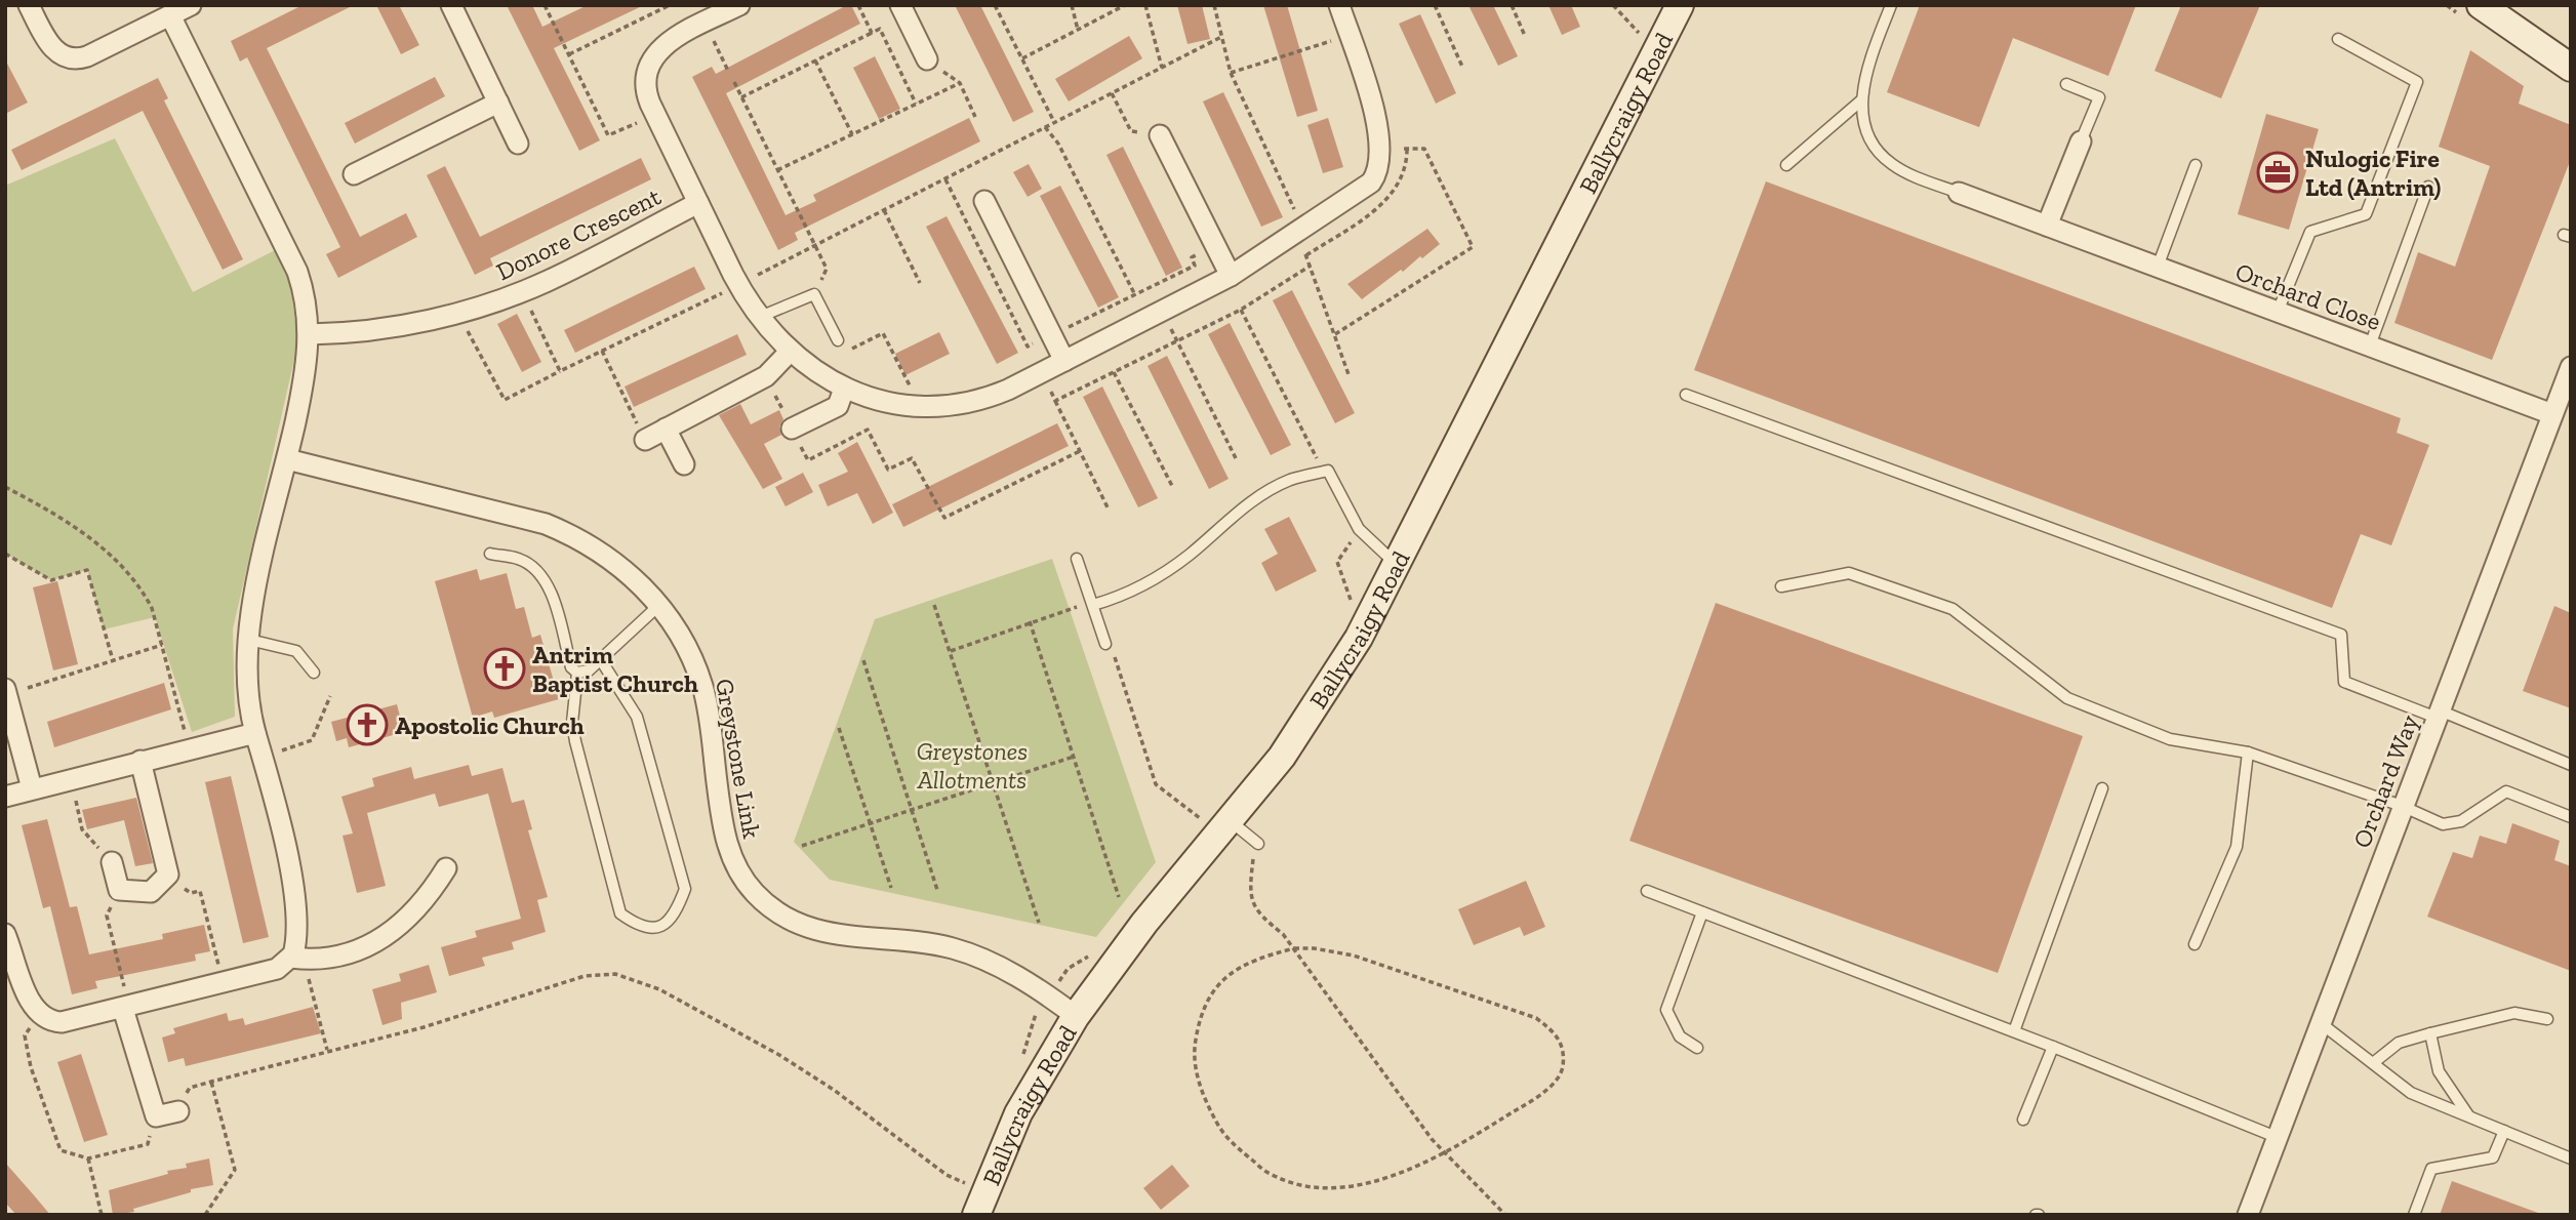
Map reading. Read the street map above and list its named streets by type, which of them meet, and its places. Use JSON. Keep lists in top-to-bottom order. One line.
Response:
{"streets":{"main road":["Ballycraigy Road"],"street":["Donore Crescent","Orchard Close","Greystone Link","Orchard Way"]},"crossings":[["Ballycraigy Road","Greystone Link"],["Orchard Close","Orchard Way"]],"parks":["Greystones Allotments"],"places":{"office":["Nulogic Fire Ltd (Antrim)"],"church":["Antrim Baptist Church","Apostolic Church"]}}
